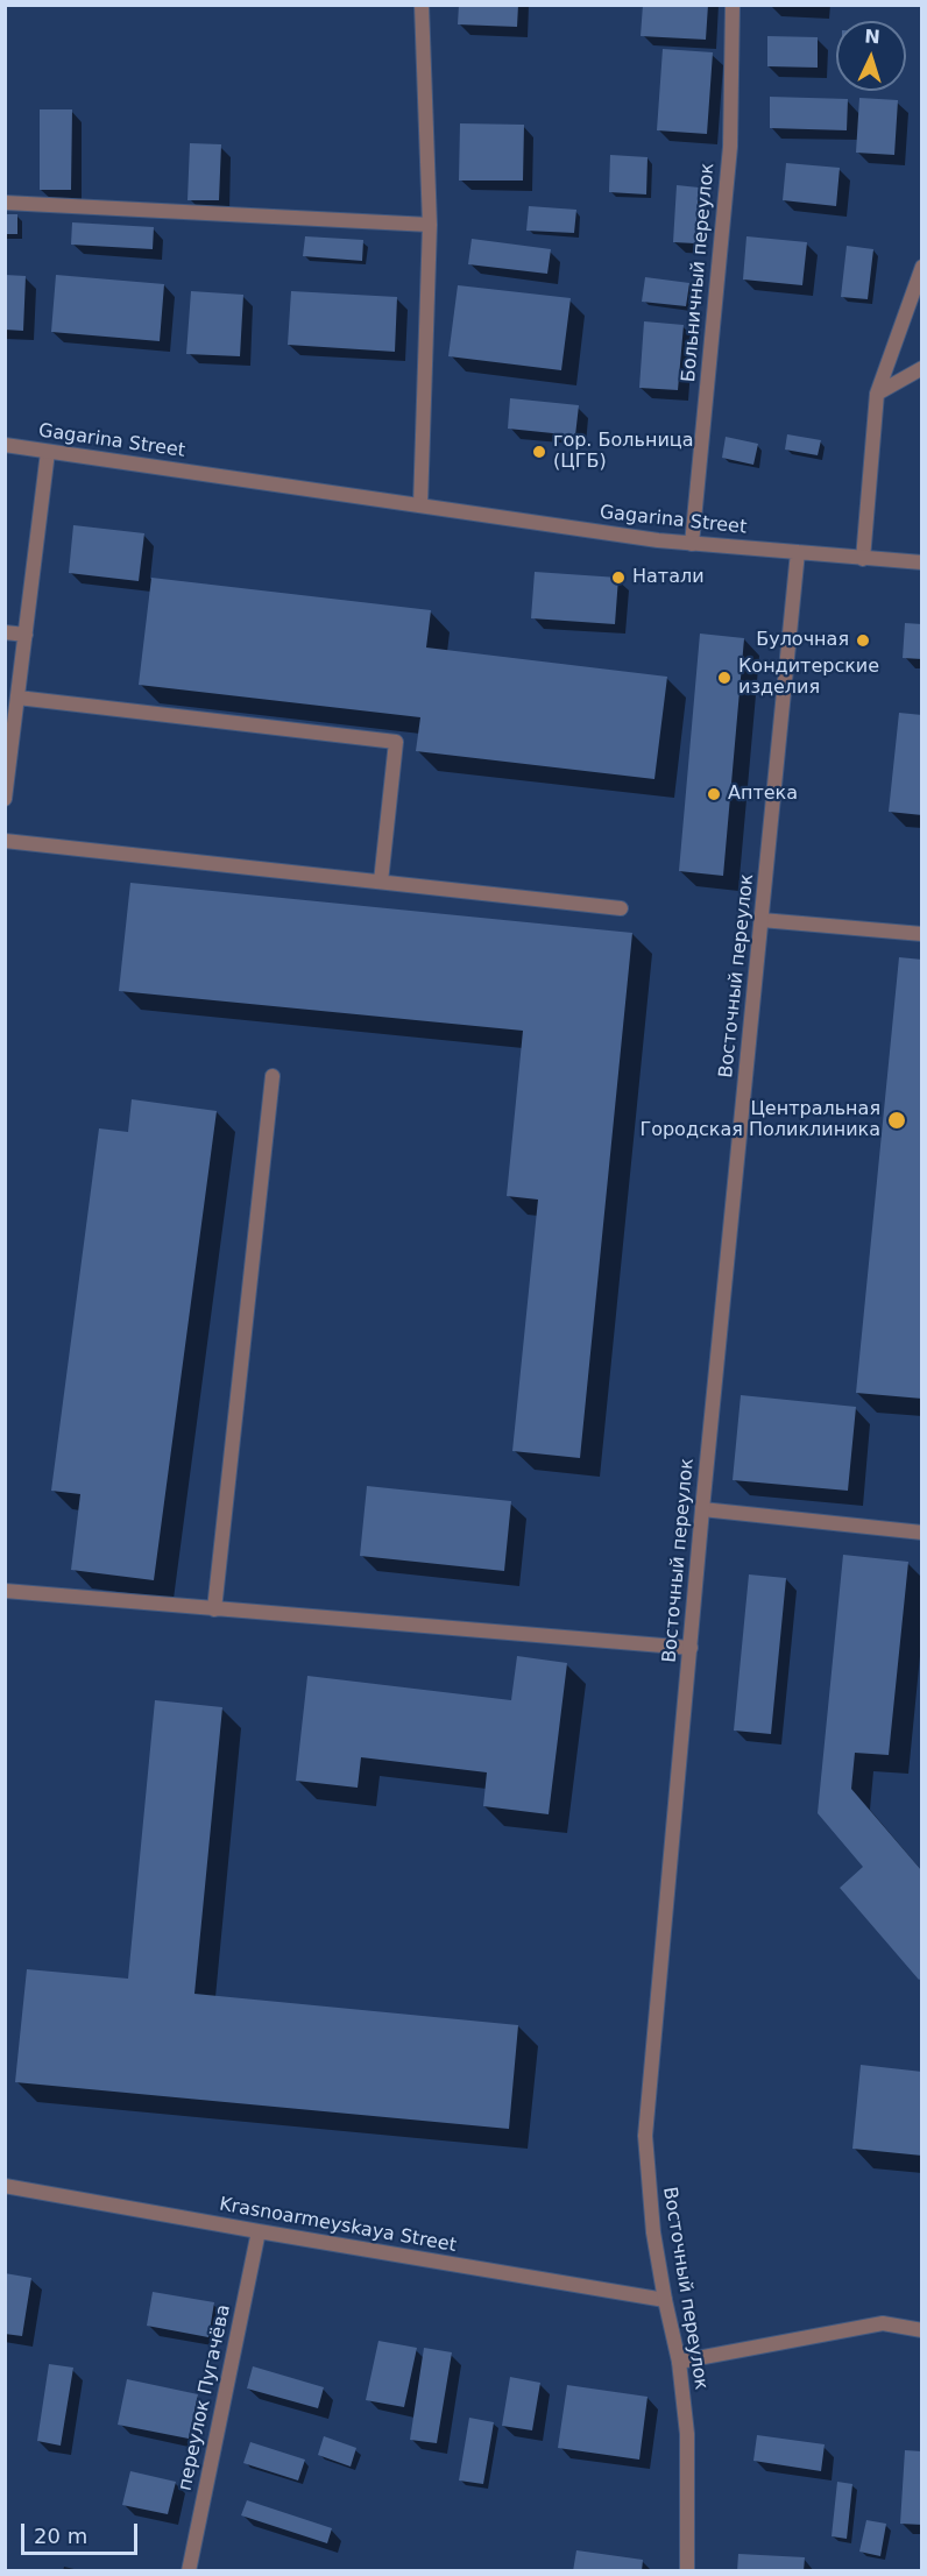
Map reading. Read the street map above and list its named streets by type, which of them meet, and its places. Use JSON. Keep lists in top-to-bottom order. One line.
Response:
{"streets":{"street":["Больничный переулок","Gagarina Street","Восточный переулок","Krasnoarmeyskaya Street","переулок Пугачёва"]},"crossings":[["Больничный переулок","Gagarina Street"],["Gagarina Street","Восточный переулок"],["Восточный переулок","Krasnoarmeyskaya Street"],["Krasnoarmeyskaya Street","переулок Пугачёва"]],"places":["гор. Больница (ЦГБ)","Натали","Булочная","Кондитерские изделия","Аптека","Центральная Городская Поликлиника"],"scale_bar":"20 m","north":"top"}
